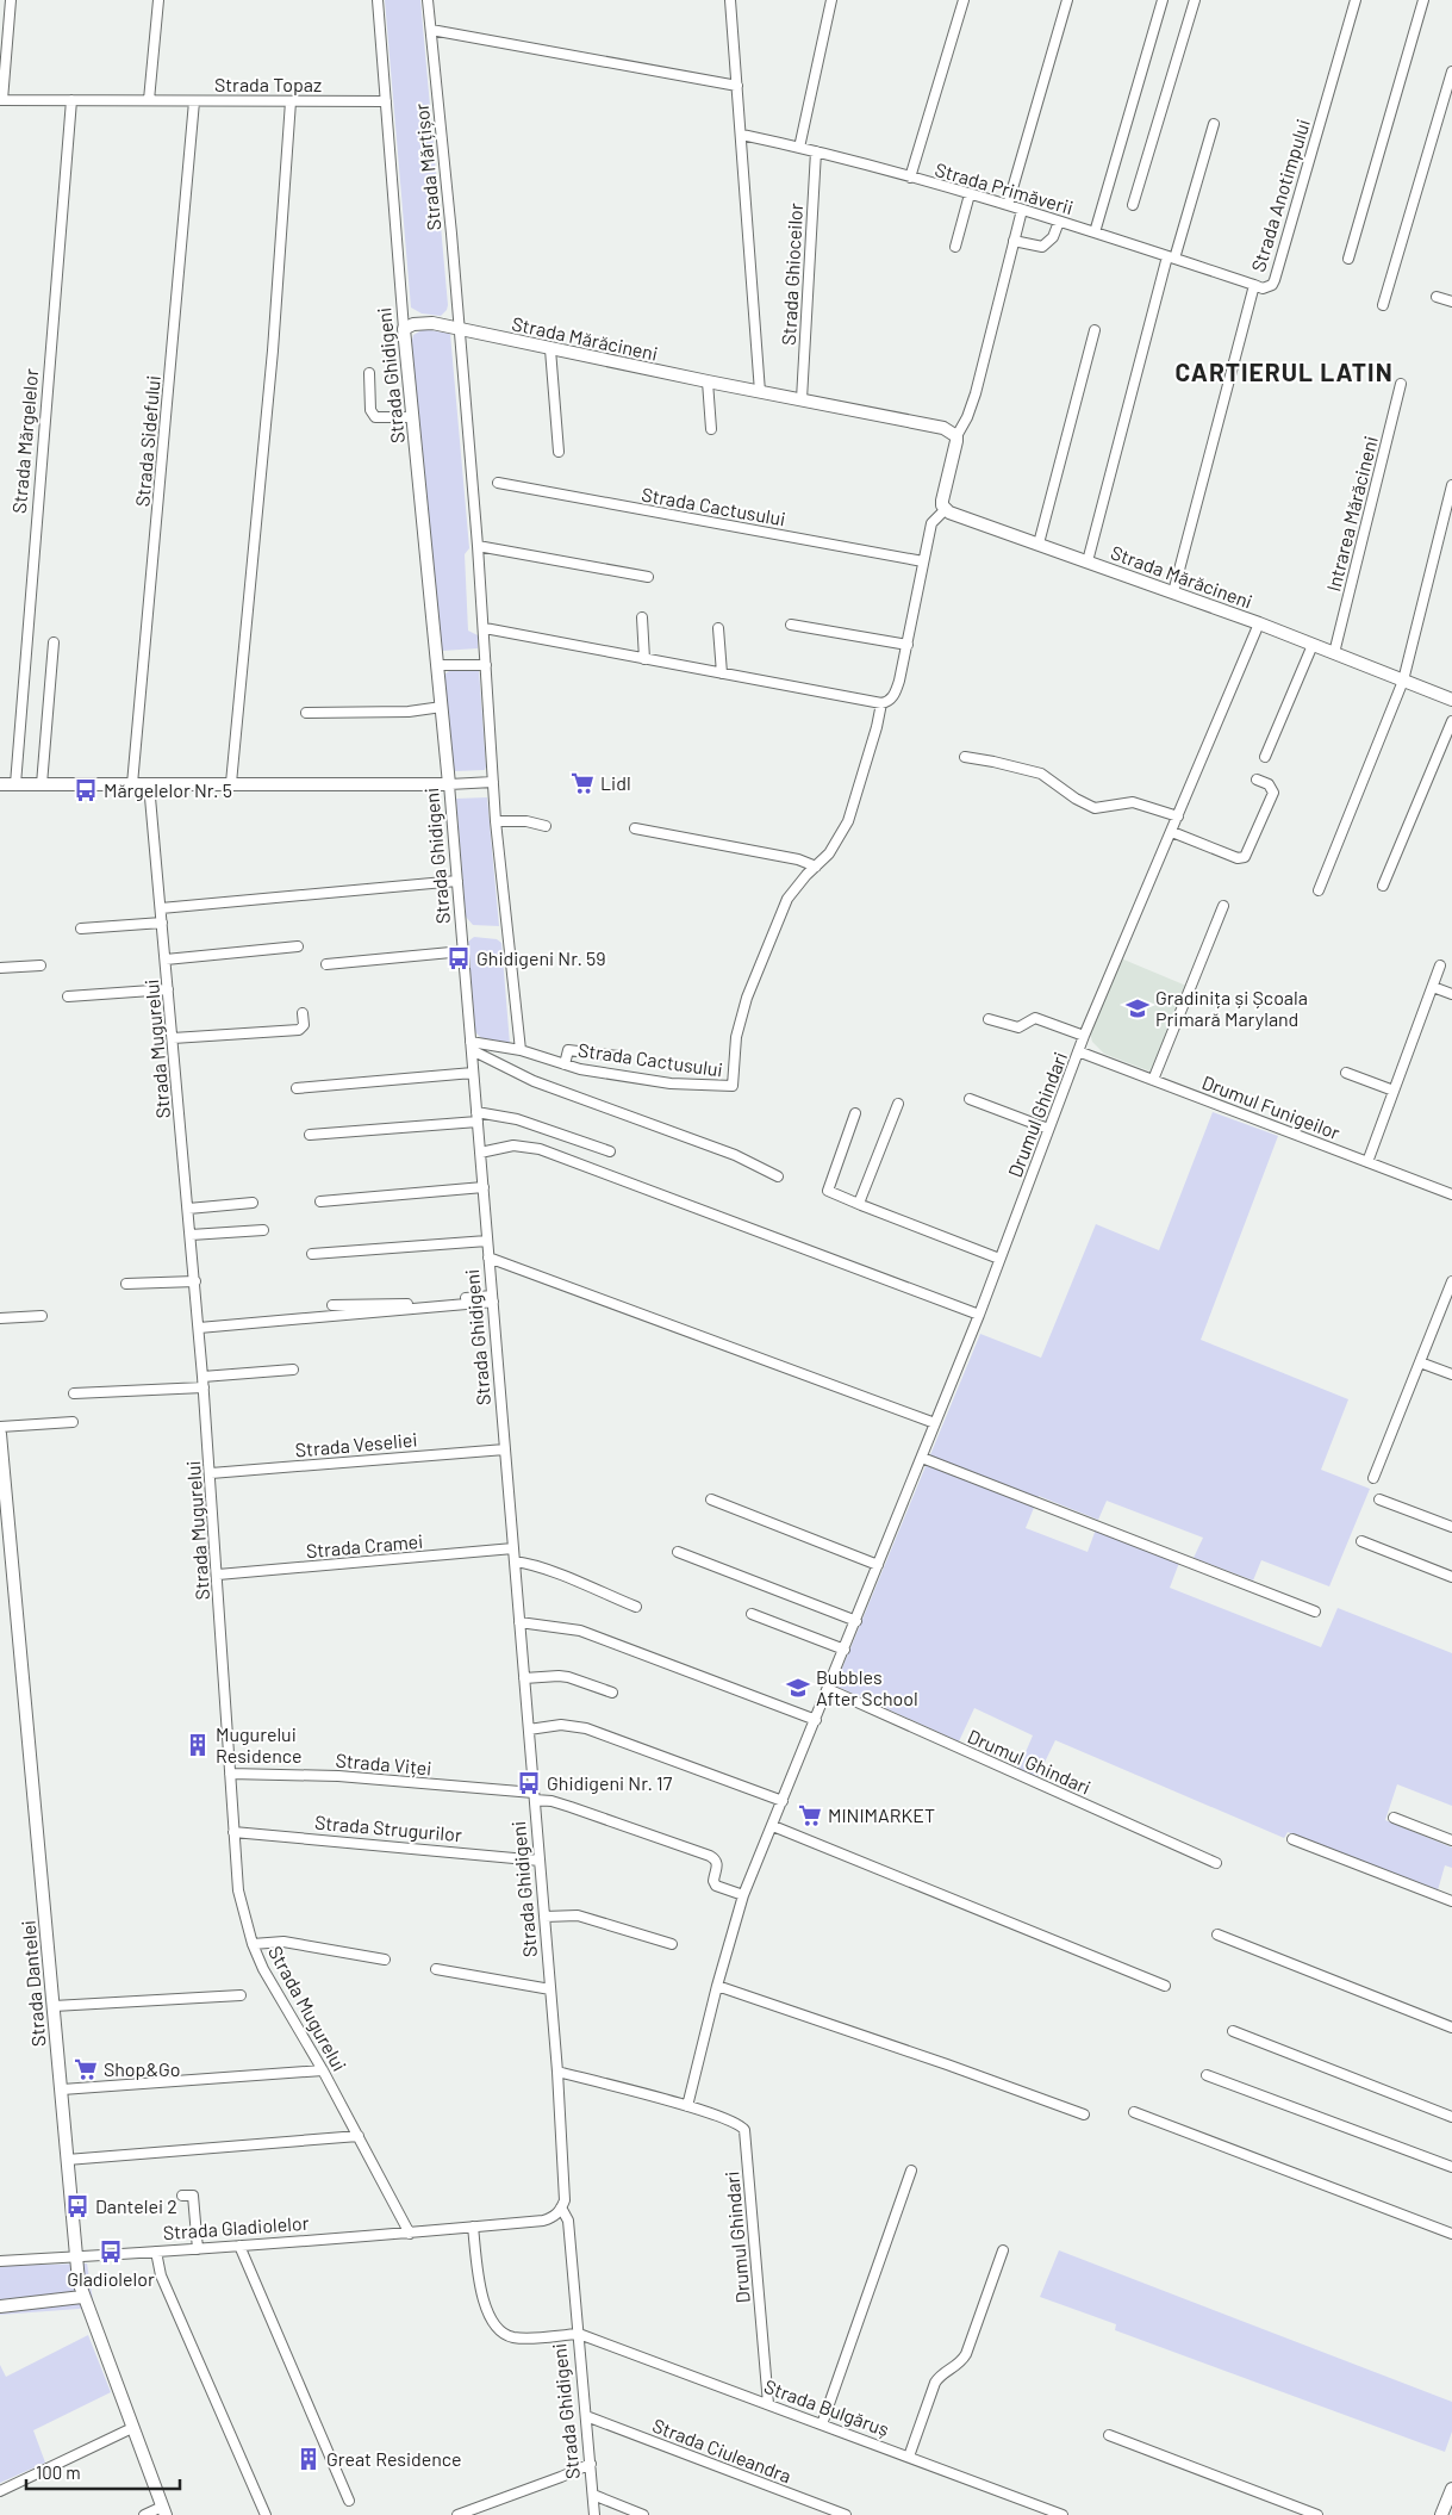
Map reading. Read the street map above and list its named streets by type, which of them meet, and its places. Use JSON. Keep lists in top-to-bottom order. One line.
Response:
{"streets":{"street":["Strada Topaz","Strada Mărțișor","Strada Primăverii","Strada Anotimpului","Strada Ghioceilor","Strada Mărăcineni","Strada Ghidigeni","Strada Mărgelelor","Strada Sidefului","Strada Cactusului","Intrarea Mărăcineni","Strada Mugurelui","Drumul Funigeilor","Drumul Ghindari","Strada Veseliei","Strada Cramei","Strada Viței","Strada Strugurilor","Strada Dantelei","Strada Gladiolelor","Strada Bulgăruș","Strada Ciuleandra"]},"crossings":[["Strada Topaz","Strada Ghidigeni"],["Strada Topaz","Strada Mărgelelor"],["Strada Topaz","Strada Sidefului"],["Strada Mărțișor","Strada Mărăcineni"],["Strada Mărțișor","Strada Cactusului"],["Strada Primăverii","Strada Anotimpului"],["Strada Primăverii","Strada Ghioceilor"],["Strada Anotimpului","Strada Mărăcineni"],["Strada Ghioceilor","Strada Mărăcineni"],["Strada Mărăcineni","Strada Ghidigeni"],["Strada Mărăcineni","Intrarea Mărăcineni"],["Strada Mărăcineni","Drumul Ghindari"],["Strada Ghidigeni","Strada Cactusului"],["Strada Ghidigeni","Drumul Ghindari"],["Strada Ghidigeni","Strada Veseliei"],["Strada Ghidigeni","Strada Cramei"],["Strada Ghidigeni","Strada Viței"],["Strada Ghidigeni","Strada Strugurilor"],["Strada Ghidigeni","Strada Gladiolelor"],["Strada Ghidigeni","Strada Bulgăruș"],["Strada Ghidigeni","Strada Ciuleandra"],["Strada Mugurelui","Strada Veseliei"],["Strada Mugurelui","Strada Cramei"],["Strada Mugurelui","Strada Viței"],["Strada Mugurelui","Strada Strugurilor"],["Strada Mugurelui","Strada Gladiolelor"],["Drumul Funigeilor","Drumul Ghindari"],["Drumul Ghindari","Strada Bulgăruș"],["Strada Dantelei","Strada Gladiolelor"]],"districts":["CARTIERUL LATIN"],"places":{"supermarket":["Lidl","MINIMARKET","Shop&Go"],"bus stop":["Mărgelelor Nr. 5","Ghidigeni Nr. 59","Ghidigeni Nr. 17","Dantelei 2","Gladiolelor"],"school or university":["Gradinița și Școala Primară Maryland","Bubbles After School"],"building":["Mugurelui Residence","Great Residence"]},"scale_bar":"100 m"}
